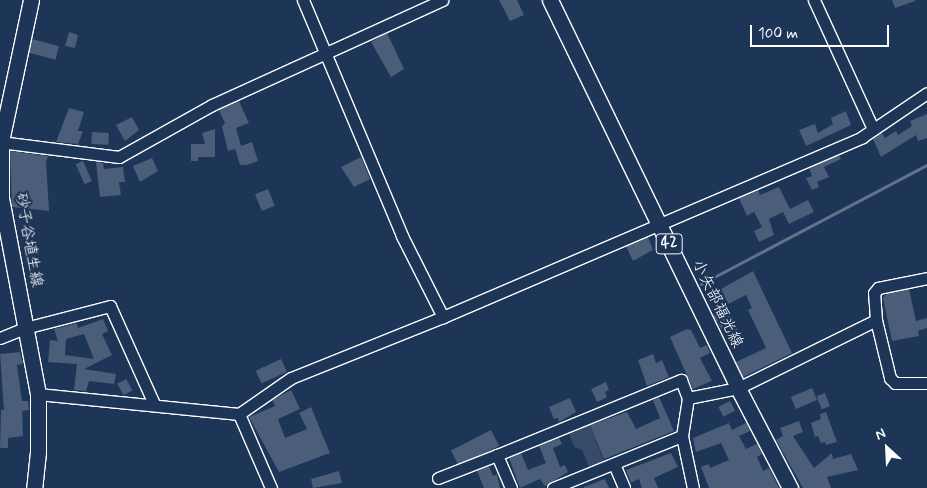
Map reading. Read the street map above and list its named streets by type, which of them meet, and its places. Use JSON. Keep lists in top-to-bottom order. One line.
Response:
{"streets":{"main road":["砂子谷埴生線","42","小矢部福光線"]},"scale_bar":"100 m","north":"top left"}
